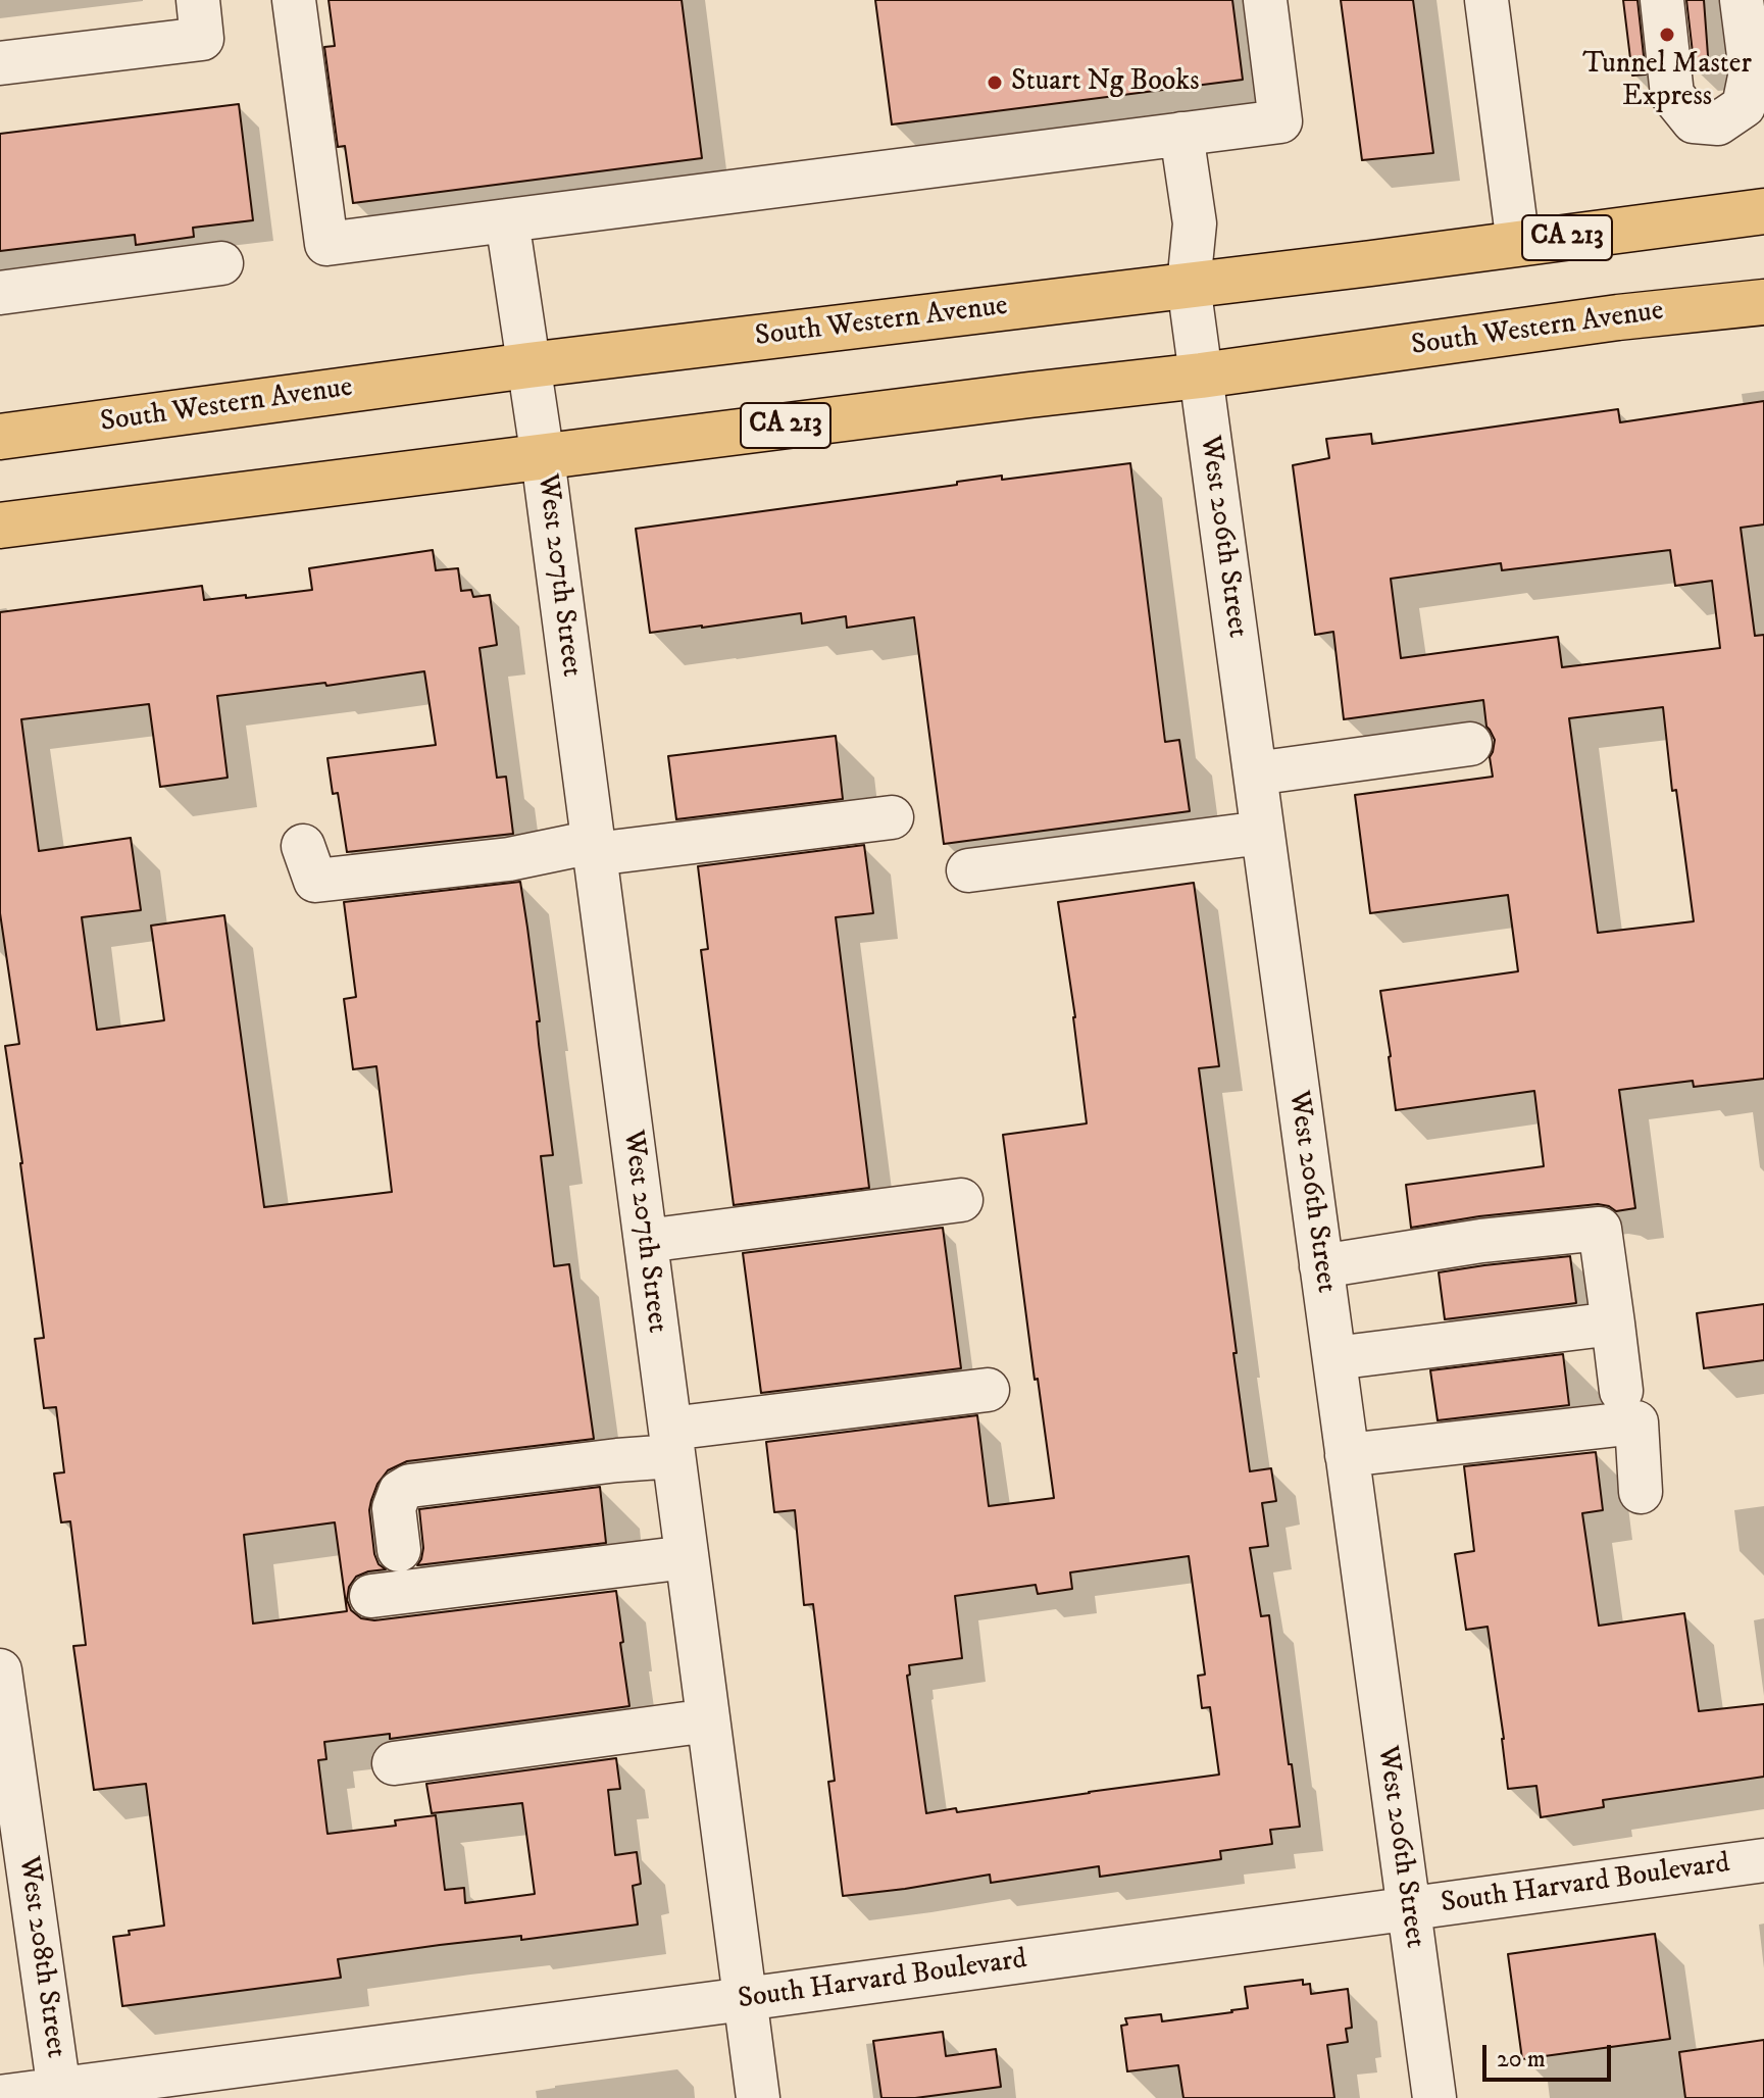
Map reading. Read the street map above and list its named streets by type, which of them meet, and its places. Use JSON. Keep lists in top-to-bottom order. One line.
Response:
{"streets":{"main road":["CA 213","South Western Avenue"],"street":["West 206th Street","West 207th Street","South Harvard Boulevard","West 208th Street"]},"crossings":[["South Western Avenue","West 206th Street"],["South Western Avenue","West 207th Street"],["West 206th Street","South Harvard Boulevard"],["West 207th Street","South Harvard Boulevard"],["South Harvard Boulevard","West 208th Street"]],"places":["Tunnel Master Express","Stuart Ng Books"],"scale_bar":"20 m"}
